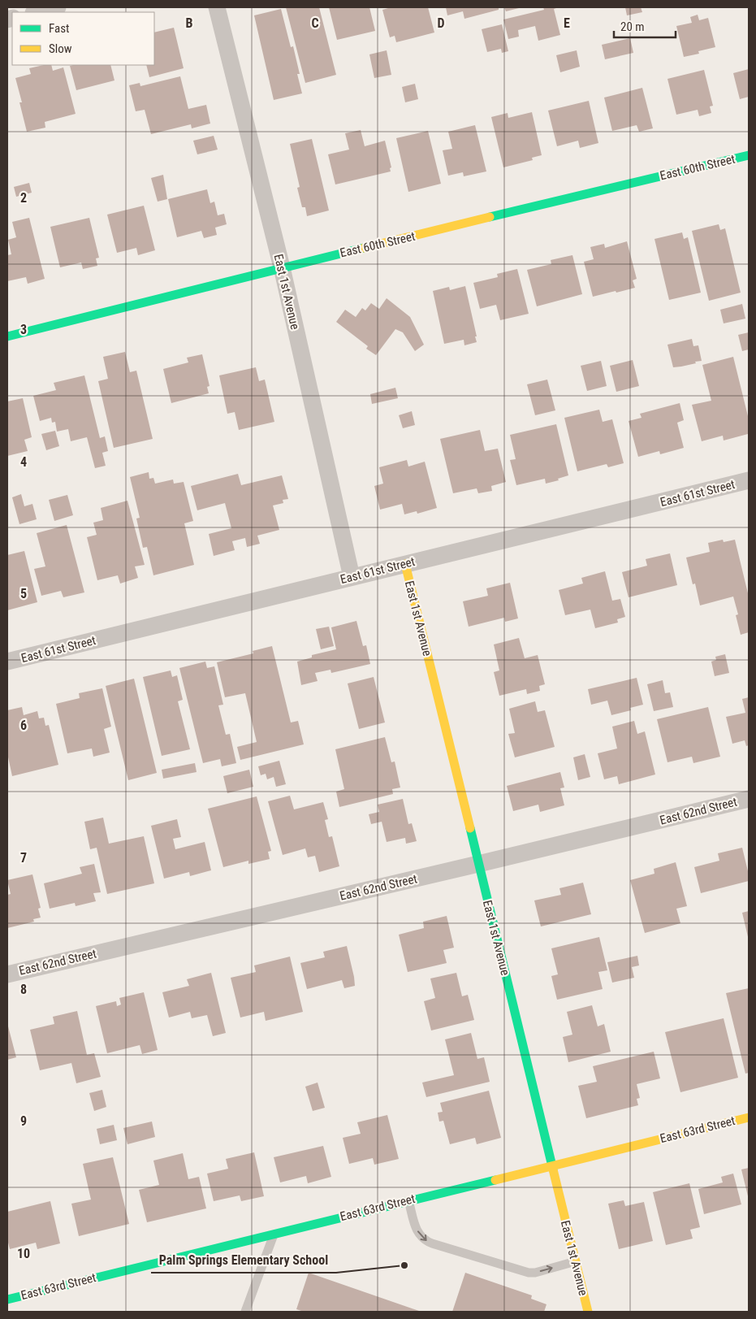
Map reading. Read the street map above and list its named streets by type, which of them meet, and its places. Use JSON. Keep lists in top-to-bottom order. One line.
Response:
{"streets":{"street":["East 60th Street","East 1st Avenue","East 61st Street","East 62nd Street","East 63rd Street"]},"crossings":[["East 60th Street","East 1st Avenue"],["East 1st Avenue","East 61st Street"],["East 1st Avenue","East 62nd Street"],["East 1st Avenue","East 63rd Street"]],"places":["Palm Springs Elementary School"],"legend":["Fast","Slow"],"scale_bar":"20 m","grid":{"columns":["B","C","D","E"],"rows":["2","3","4","5","6","7","8","9","10"]}}
